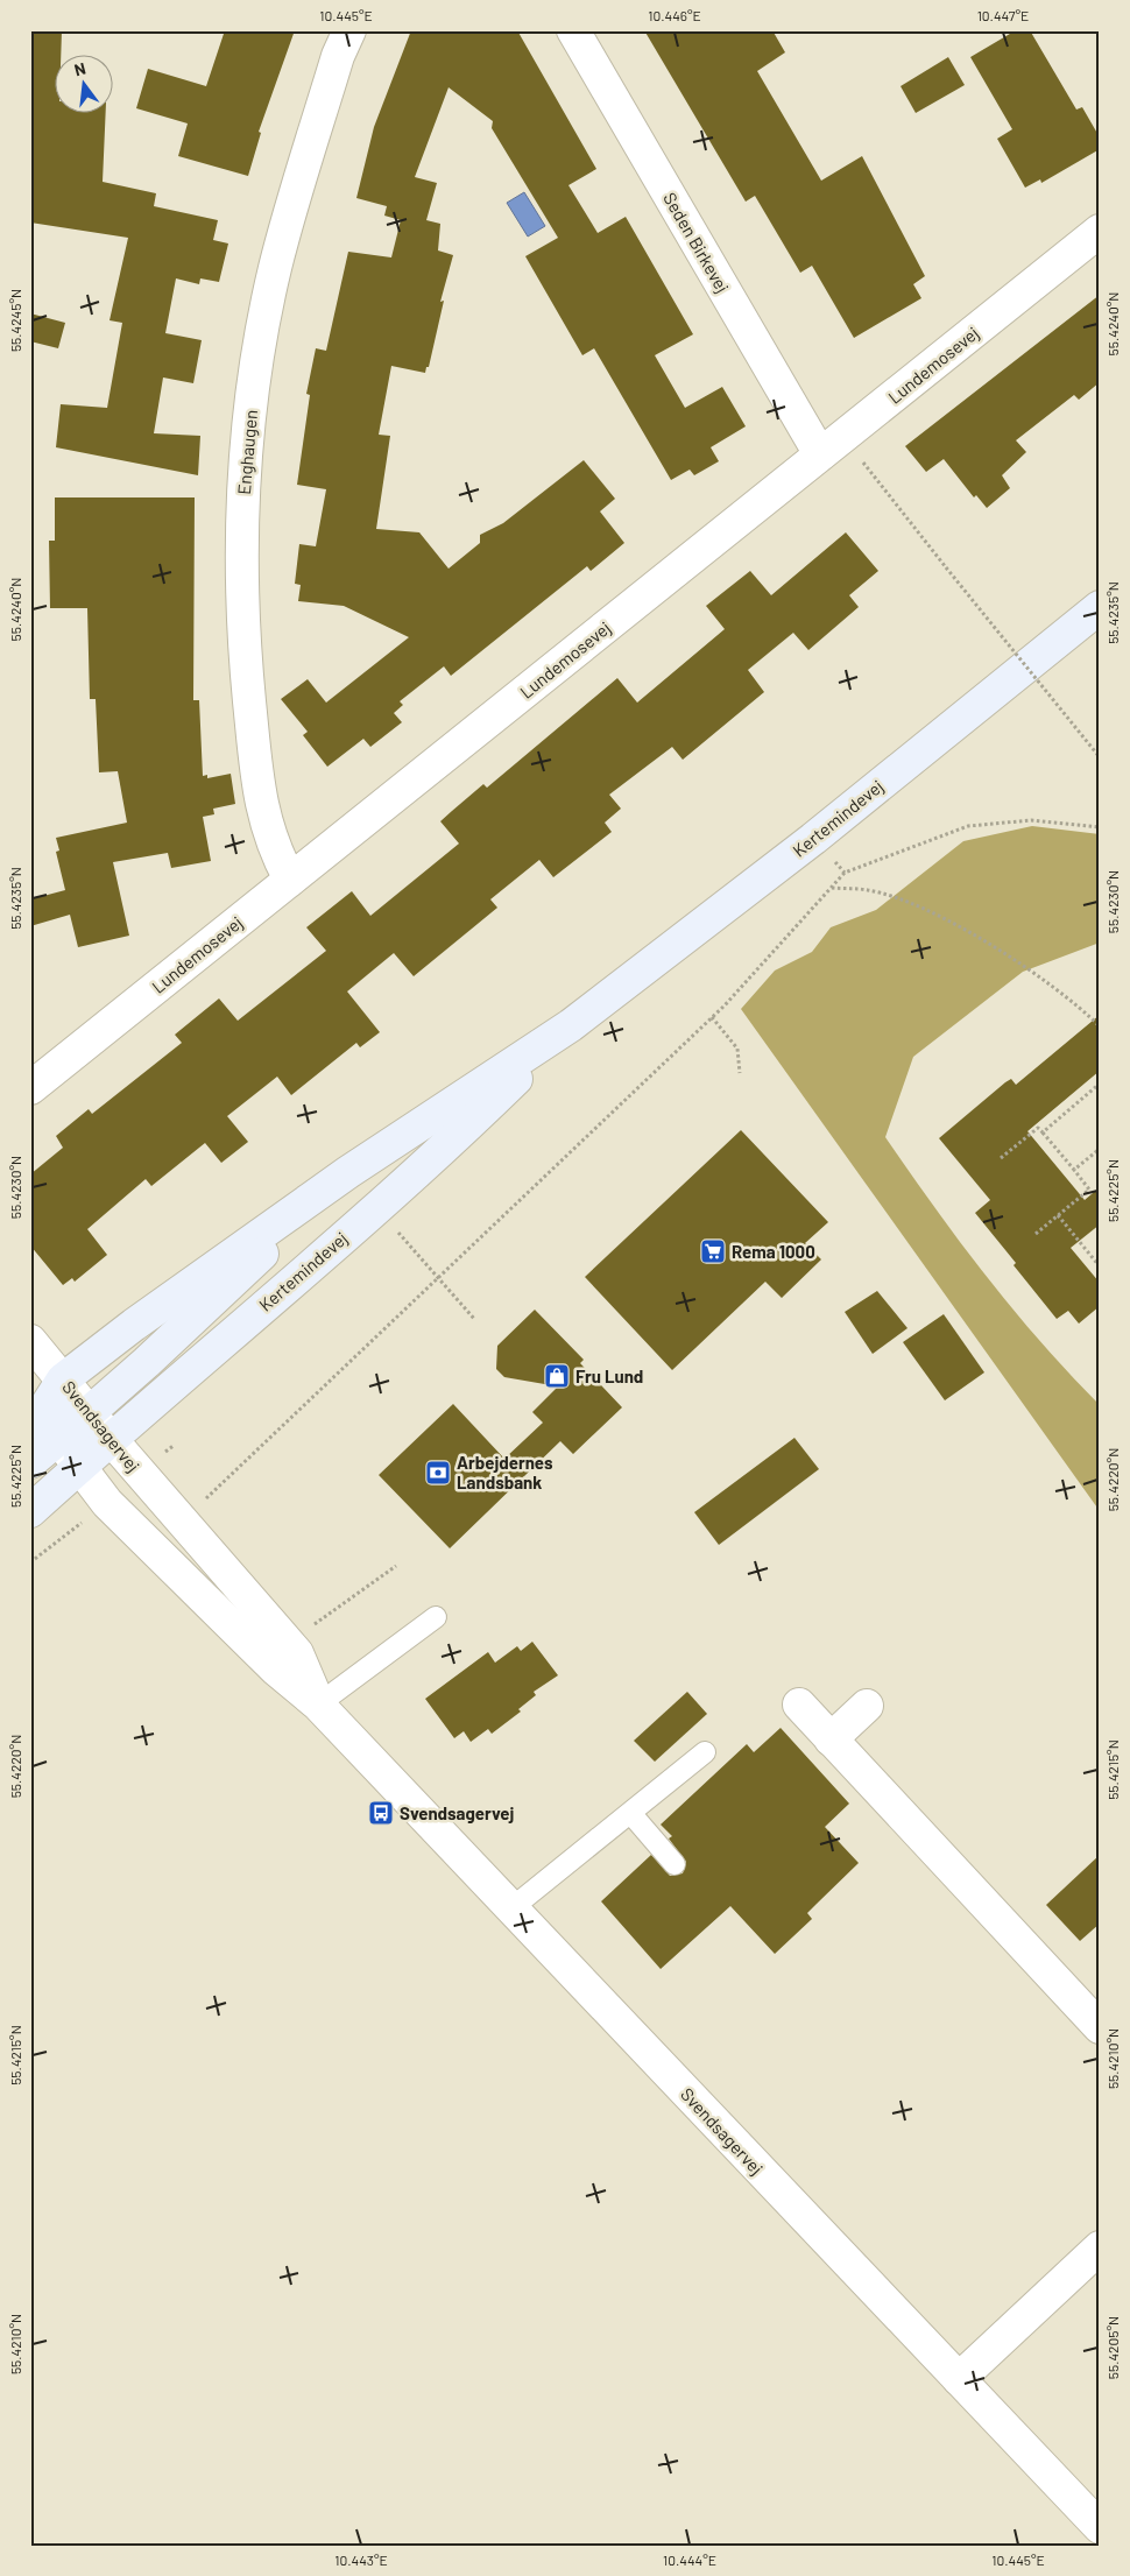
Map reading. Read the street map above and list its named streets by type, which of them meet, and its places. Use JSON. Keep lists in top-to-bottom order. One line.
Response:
{"streets":{"main road":["Kertemindevej"],"street":["Seden Birkevej","Lundemosevej","Enghaugen","Svendsagervej"]},"crossings":[["Seden Birkevej","Lundemosevej"],["Lundemosevej","Enghaugen"],["Kertemindevej","Svendsagervej"]],"places":{"supermarket":["Rema 1000"],"shop":["Fru Lund"],"bank":["Arbejdernes Landsbank"],"bus stop":["Svendsagervej"]},"north":"top","coordinates":["10.445°E","10.446°E","10.447°E","55.4245°N","55.4240°N","55.4235°N","55.4230°N","55.4225°N","55.4220°N","55.4215°N","55.4210°N","55.4205°N","10.443°E","10.444°E"]}
